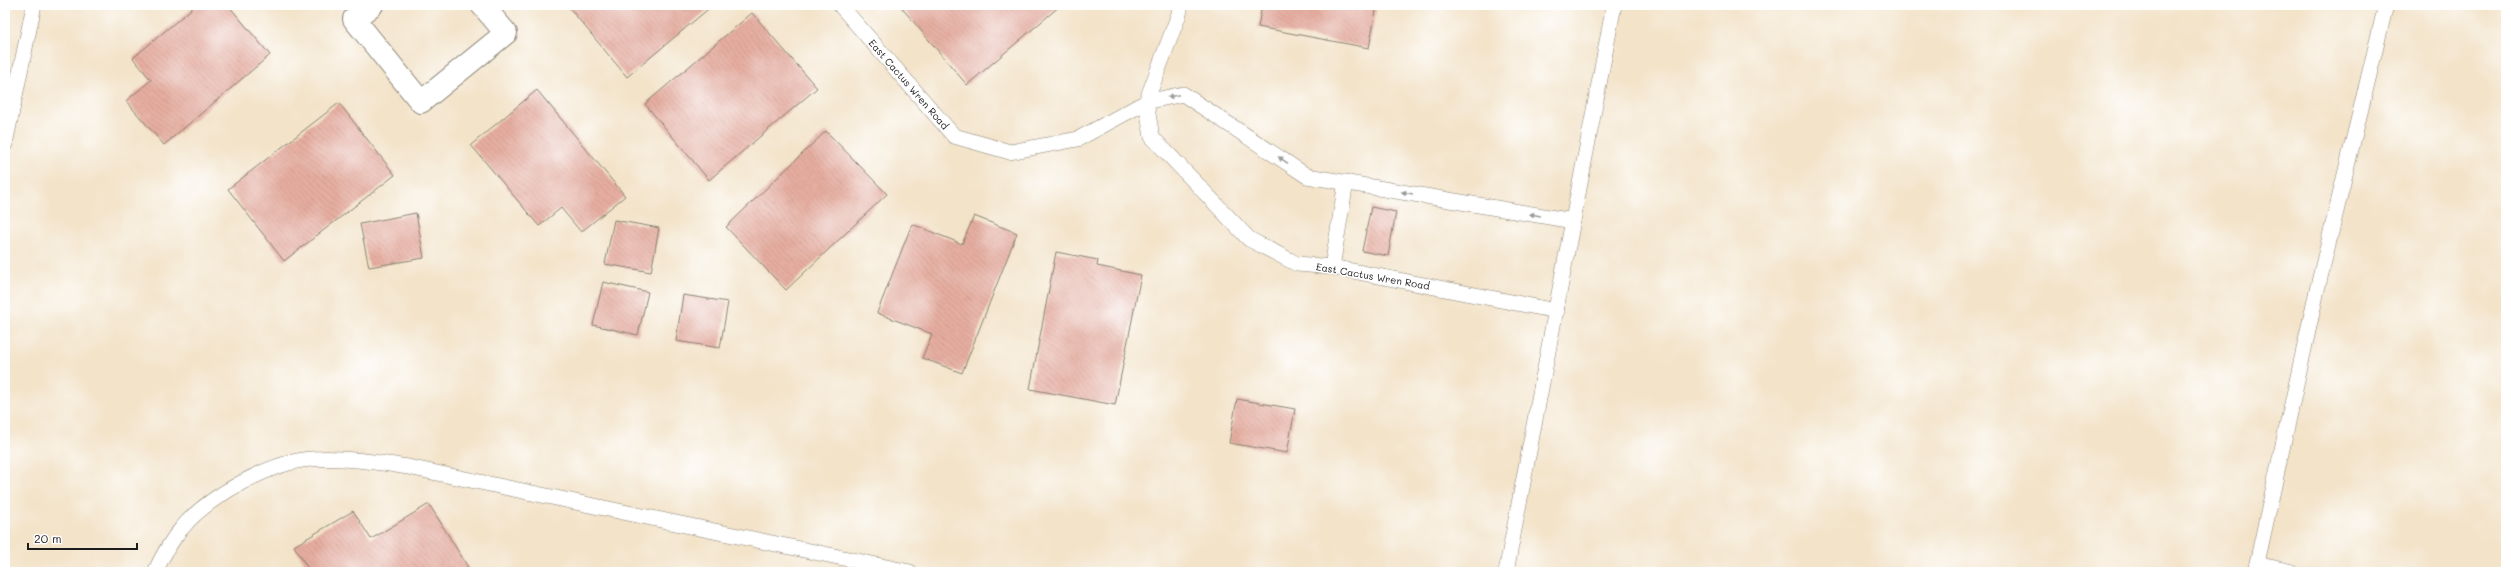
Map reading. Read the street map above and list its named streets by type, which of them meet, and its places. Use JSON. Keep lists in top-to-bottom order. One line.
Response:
{"streets":{"lane":["East Cactus Wren Road"]},"scale_bar":"20 m"}
